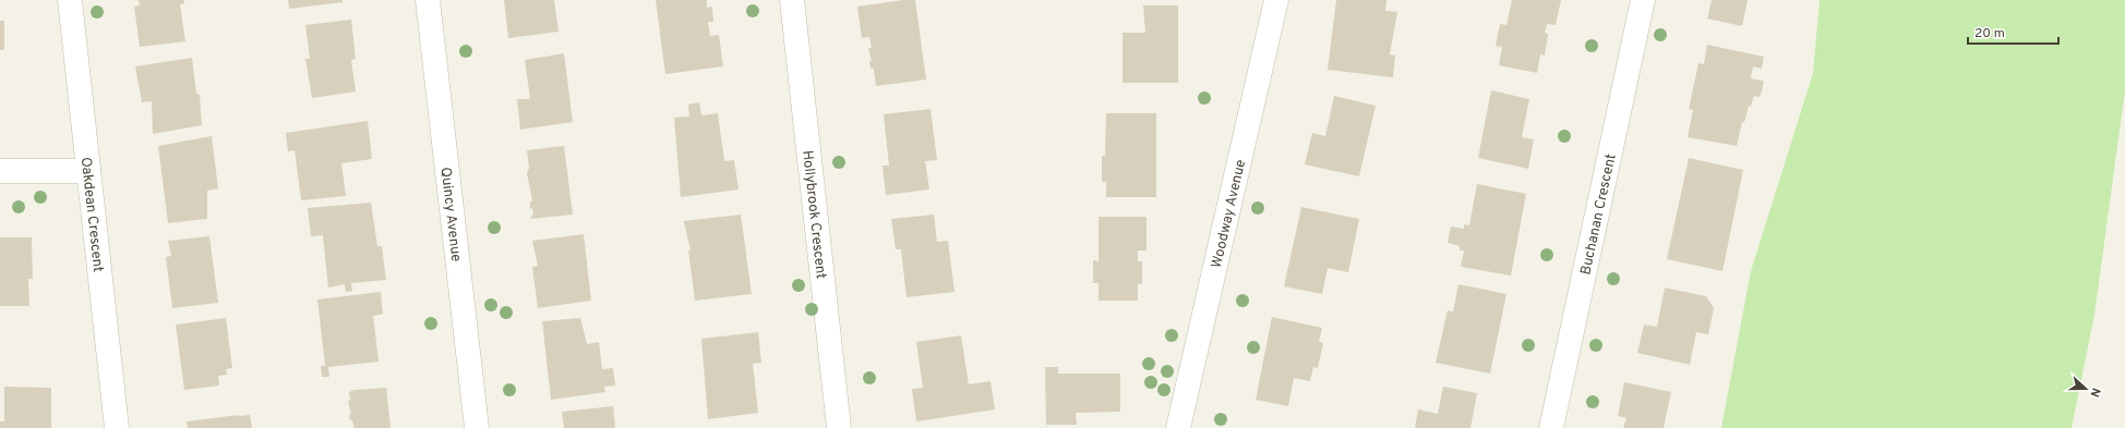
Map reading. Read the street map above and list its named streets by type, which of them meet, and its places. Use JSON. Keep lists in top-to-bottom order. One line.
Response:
{"streets":{"street":["Quincy Avenue","Hollybrook Crescent","Woodway Avenue","Buchanan Crescent","Oakdean Crescent"]},"scale_bar":"20 m","north":"right"}
